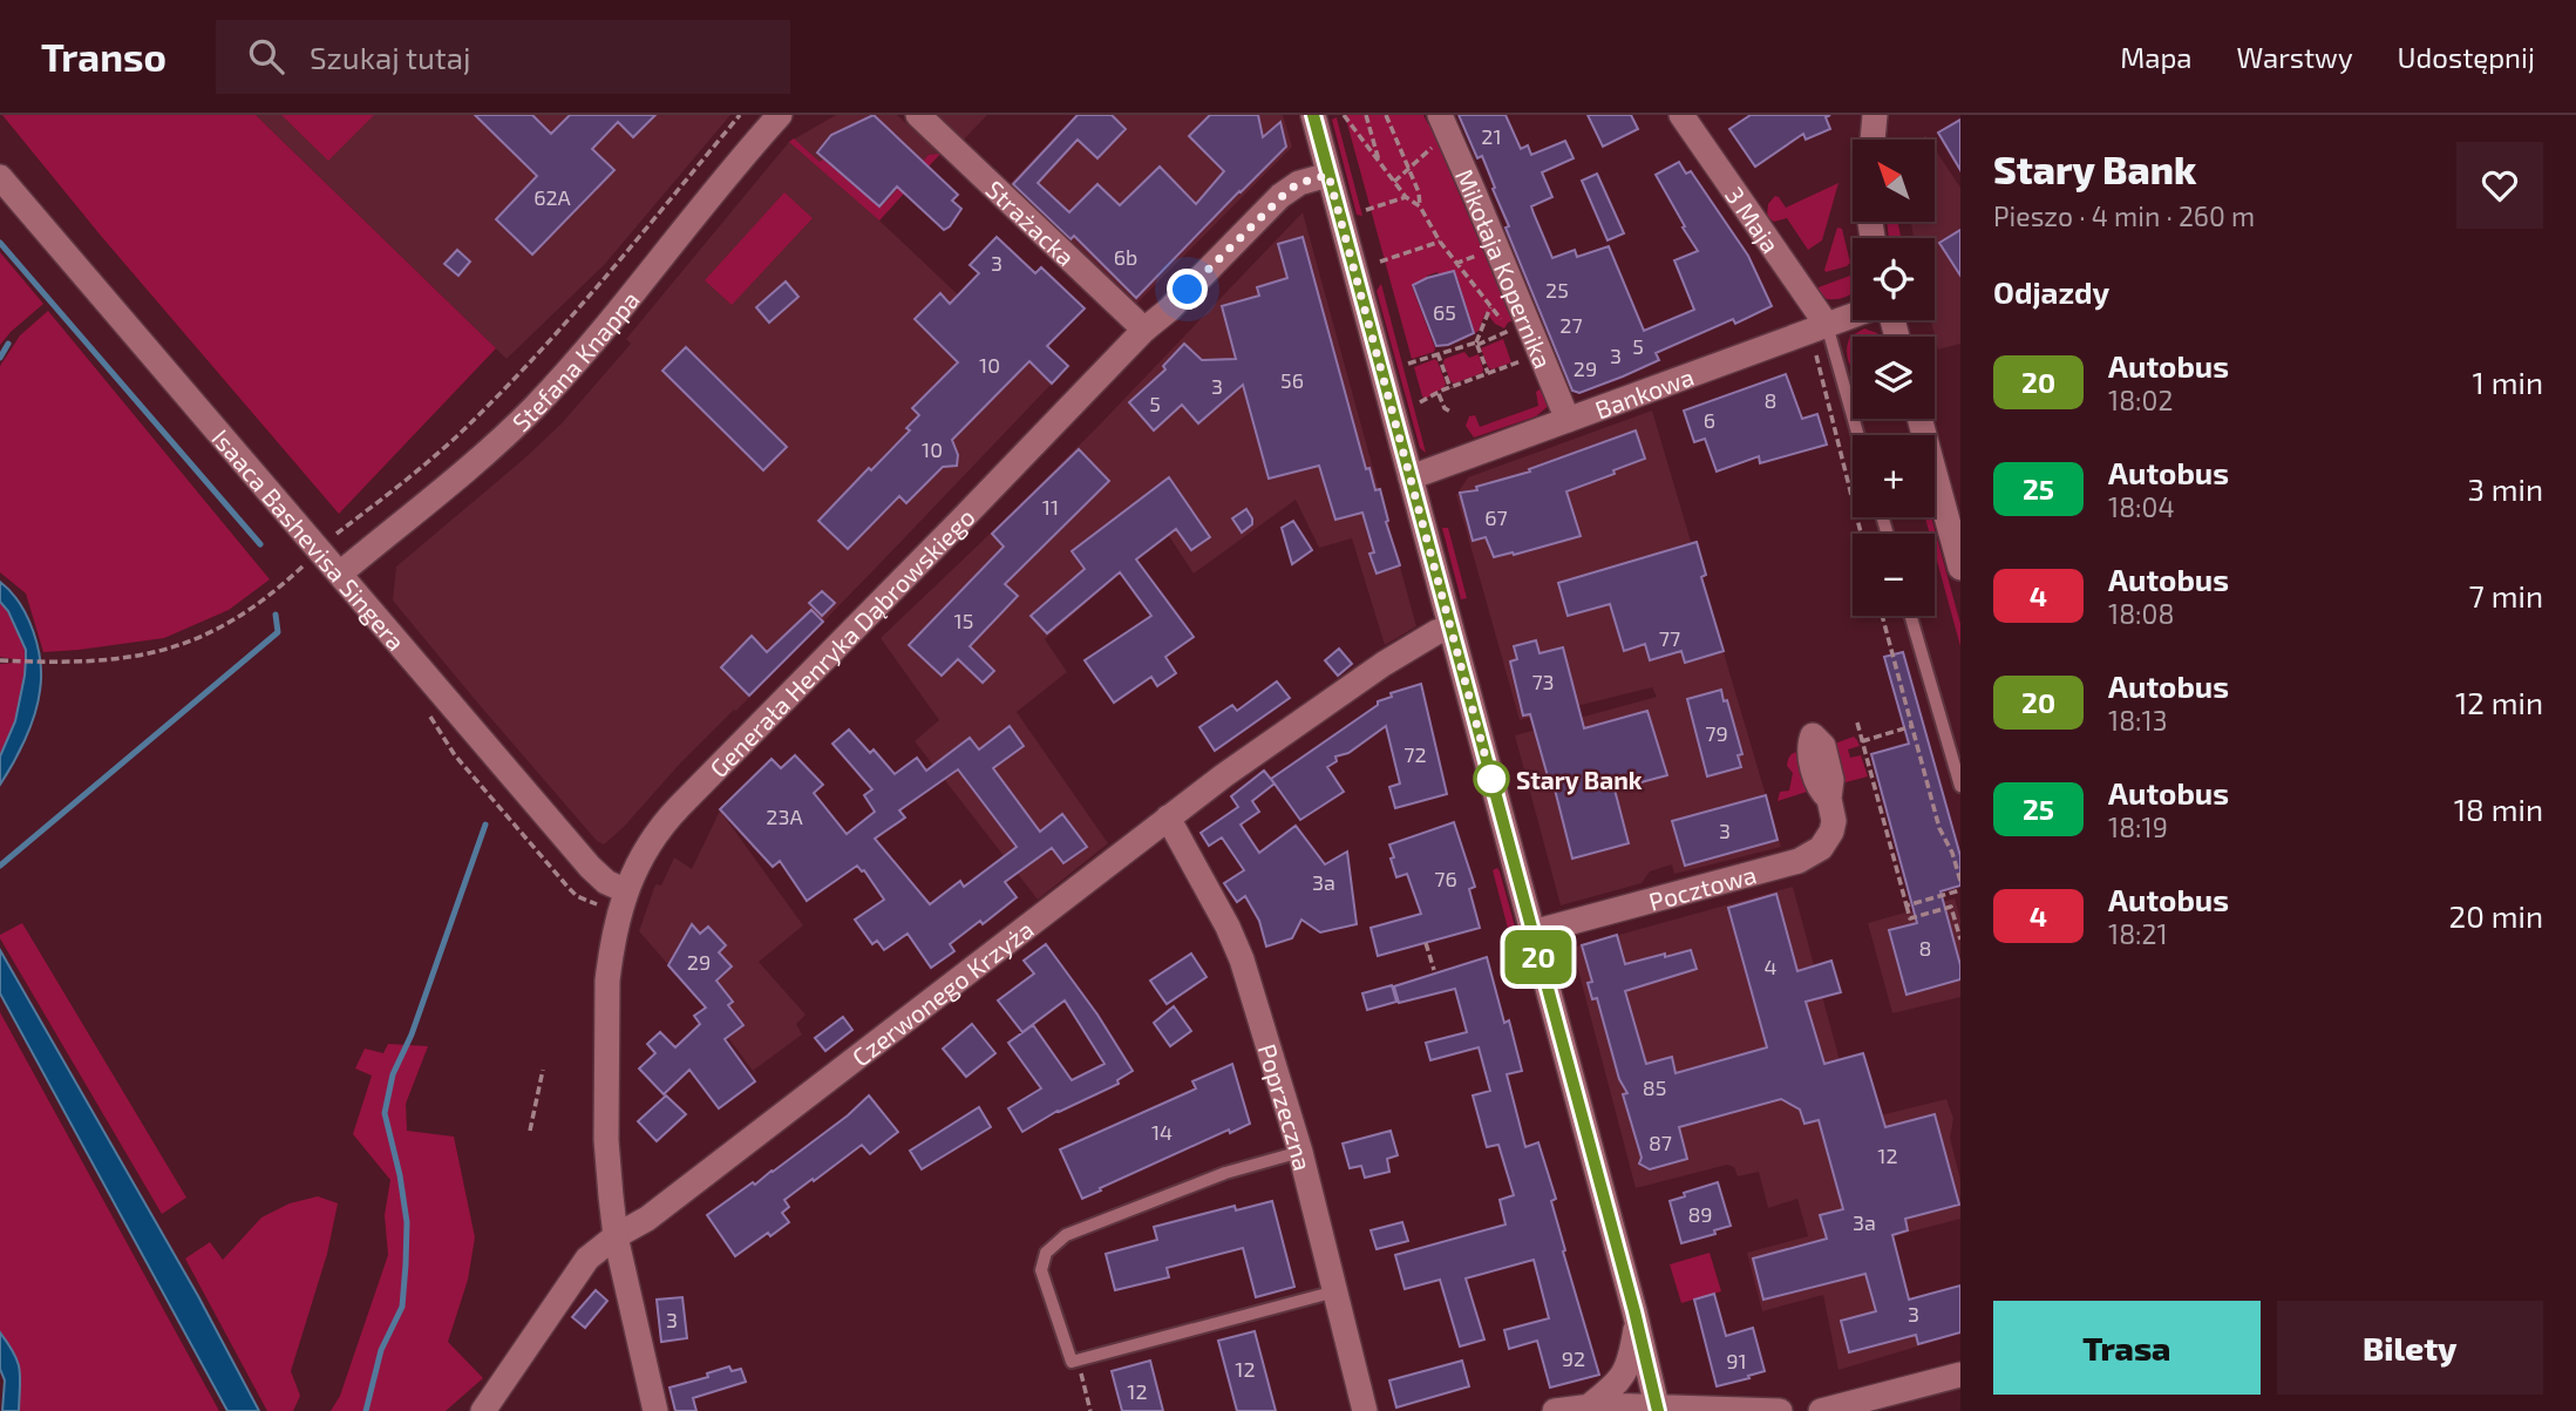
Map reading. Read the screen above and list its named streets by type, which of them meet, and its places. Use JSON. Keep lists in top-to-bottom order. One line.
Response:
{"streets":{"street":["3 Maja","Strażacka","Mikołaja Kopernika","Stefana Knappa","Bankowa","Isaaca Bashevisa Singera","Generała Henryka Dąbrowskiego","Pocztowa","Czerwonego Krzyża","Poprzeczna"]},"crossings":[["3 Maja","Bankowa"],["Strażacka","Generała Henryka Dąbrowskiego"],["Mikołaja Kopernika","Bankowa"],["Stefana Knappa","Isaaca Bashevisa Singera"],["Isaaca Bashevisa Singera","Generała Henryka Dąbrowskiego"],["Generała Henryka Dąbrowskiego","Czerwonego Krzyża"],["Czerwonego Krzyża","Poprzeczna"]],"places":["Stary Bank"],"lines":["bus line 20"],"house_numbers":["21","62A","6b","3","25","65","27","5","3","10","29","56","3","8","5","6","10","11","67","15","77","73","79","72","23A","3","76","3a","8","29","4","85","14","87","12","89","3a","3","3","92","91","12","12"],"north":"top left","page":{"header":"Transo","search":"Szukaj tutaj","nav":["Mapa","Warstwy","Udostępnij"],"on_map":"20","heading":[["Stary Bank","Pieszo · 4 min · 260 m"],"Odjazdy"],"map_buttons":["+","−"],"list":[{"mark":"20","name":"Autobus","note":"18:02","value":"1 min"},{"mark":"25","name":"Autobus","note":"18:04","value":"3 min"},{"mark":"4","name":"Autobus","note":"18:08","value":"7 min"},{"mark":"20","name":"Autobus","note":"18:13","value":"12 min"},{"mark":"25","name":"Autobus","note":"18:19","value":"18 min"},{"mark":"4","name":"Autobus","note":"18:21","value":"20 min"}],"buttons":["Trasa","Bilety"]}}
